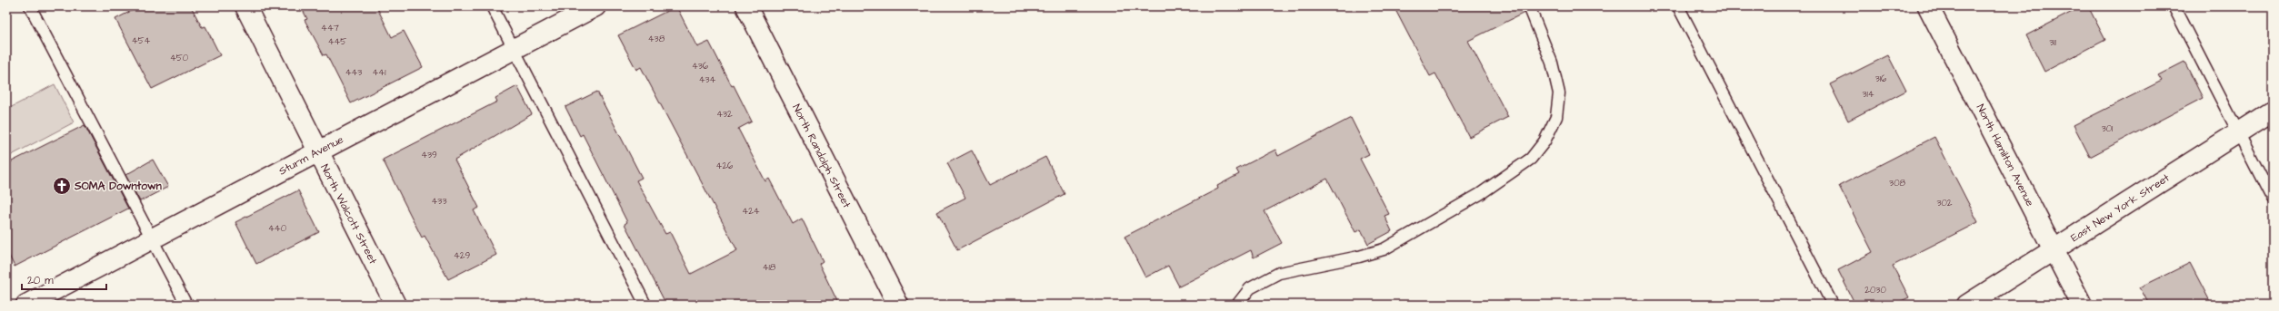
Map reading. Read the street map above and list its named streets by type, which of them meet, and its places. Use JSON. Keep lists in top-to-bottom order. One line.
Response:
{"streets":{"street":["Sturm Avenue","North Hamilton Avenue","North Randolph Street","East New York Street","North Walcott Street"]},"crossings":[["Sturm Avenue","North Walcott Street"],["North Hamilton Avenue","East New York Street"]],"places":{"church":["SOMA Downtown"]},"house_numbers":["447","438","454","445","311","450","436","443","441","316","434","314","432","301","439","426","308","433","302","424","440","429","418","2030"],"scale_bar":"20 m"}
